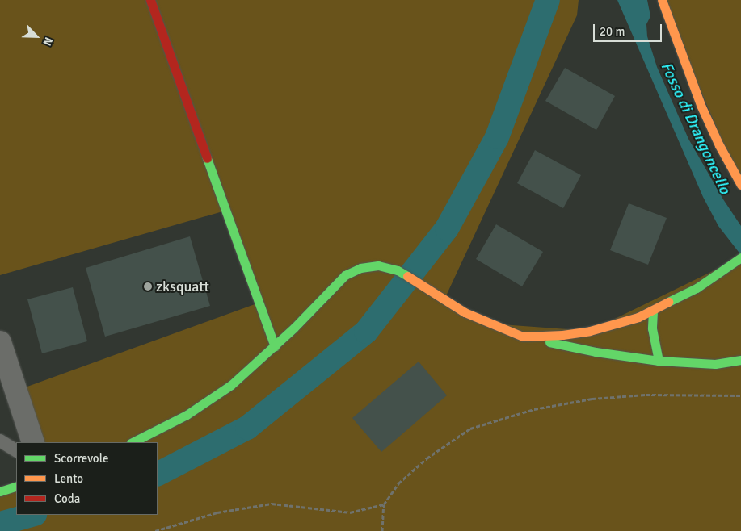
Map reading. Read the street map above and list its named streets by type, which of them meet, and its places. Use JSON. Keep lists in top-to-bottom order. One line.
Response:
{"water":["Fosso di Drangoncello"],"places":["zksquatt"],"legend":["Scorrevole","Lento","Coda"],"scale_bar":"20 m","north":"bottom right"}
